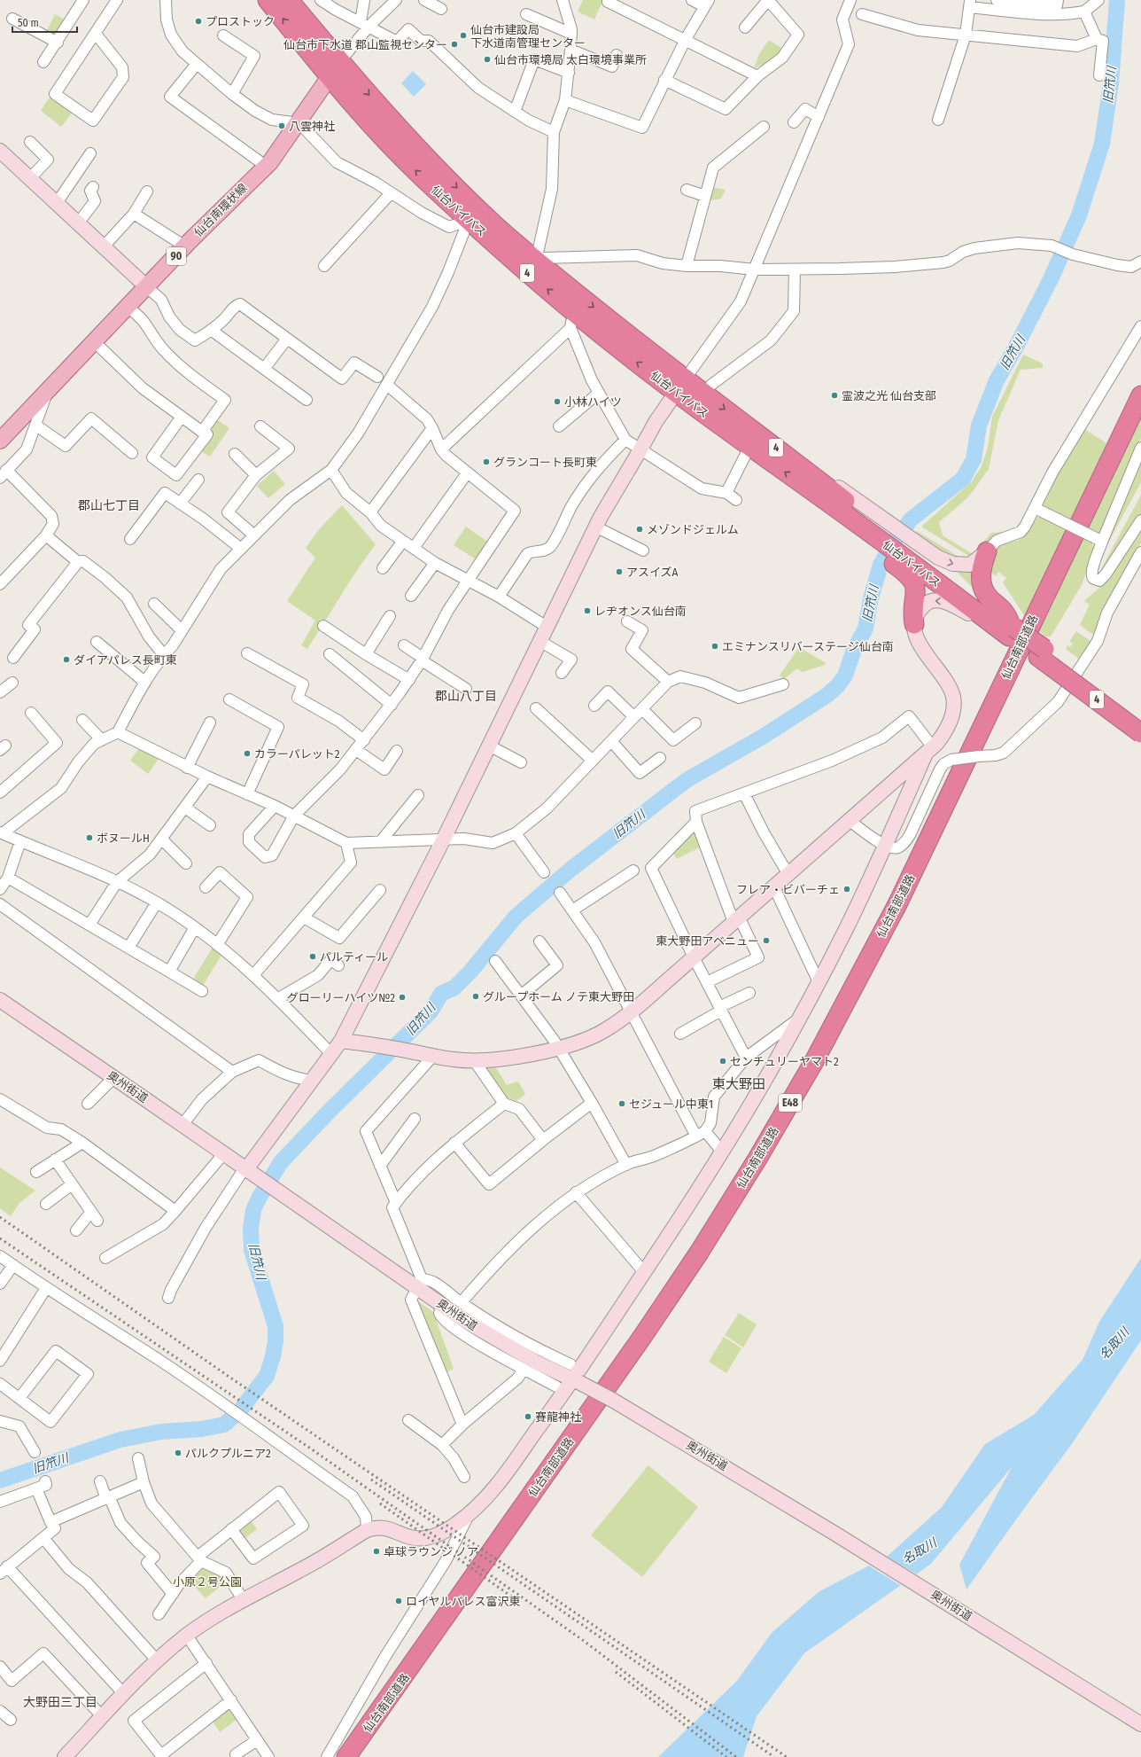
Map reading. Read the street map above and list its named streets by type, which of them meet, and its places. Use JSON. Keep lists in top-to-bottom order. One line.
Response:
{"streets":{"highway":["仙台バイパス","4","仙台南部道路","E48"],"main road":["仙台南環状線","90"],"street":["奥州街道"]},"crossings":[["仙台南環状線","仙台バイパス"]],"districts":["郡山七丁目","郡山八丁目","東大野田","大野田三丁目"],"water":["旧笊川","名取川"],"parks":["小原２号公園"],"places":["プロストック","仙台市建設局 下水道南管理センター","仙台市下水道 郡山監視センター","仙台市環境局 太白環境事業所","八雲神社","霊波之光 仙台支部","小林ハイツ","グランコート長町東","メゾンドジェルム","アスイズA","レヂオンス仙台南","エミナンスリバーステージ仙台南","ダイアパレス長町東","カラーパレット2","ボヌールH","フレア・ビバーチェ","東大野田アベニュー","パルティール","グループホーム ノテ東大野田","グローリーハイツ№2","センチュリーヤマト2","セジュール中東1","賽龍神社","パルクプルニア2","卓球ラウンジ ノア","ロイヤルパレス富沢東"],"scale_bar":"50 m"}
